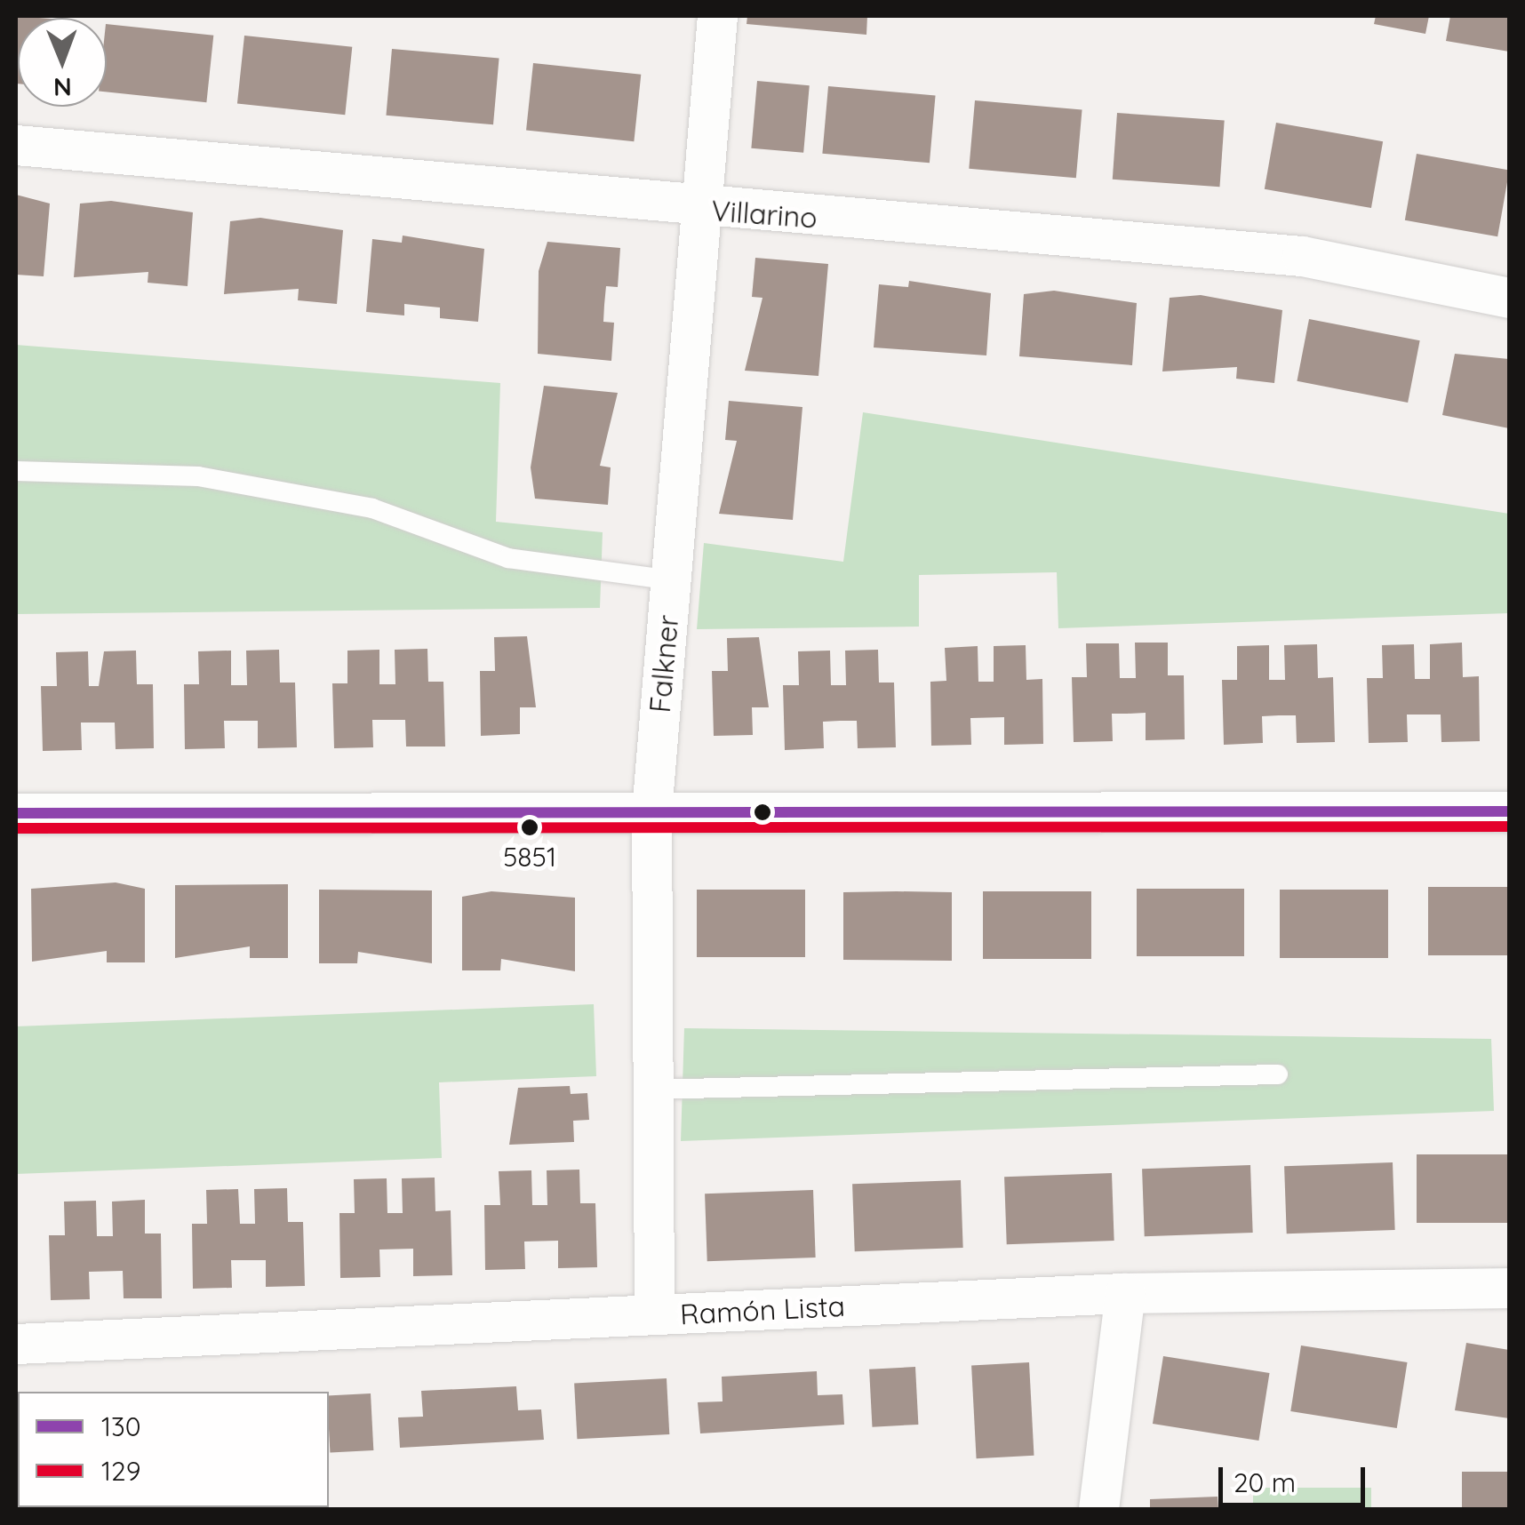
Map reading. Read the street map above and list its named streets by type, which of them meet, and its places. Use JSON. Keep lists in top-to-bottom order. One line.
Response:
{"streets":{"street":["Villarino","Falkner","Ramón Lista"]},"crossings":[["Villarino","Falkner"],["Falkner","Ramón Lista"]],"places":["5851"],"lines":["transit line 130","transit line 129"],"legend":["130","129"],"scale_bar":"20 m","north":"bottom"}
